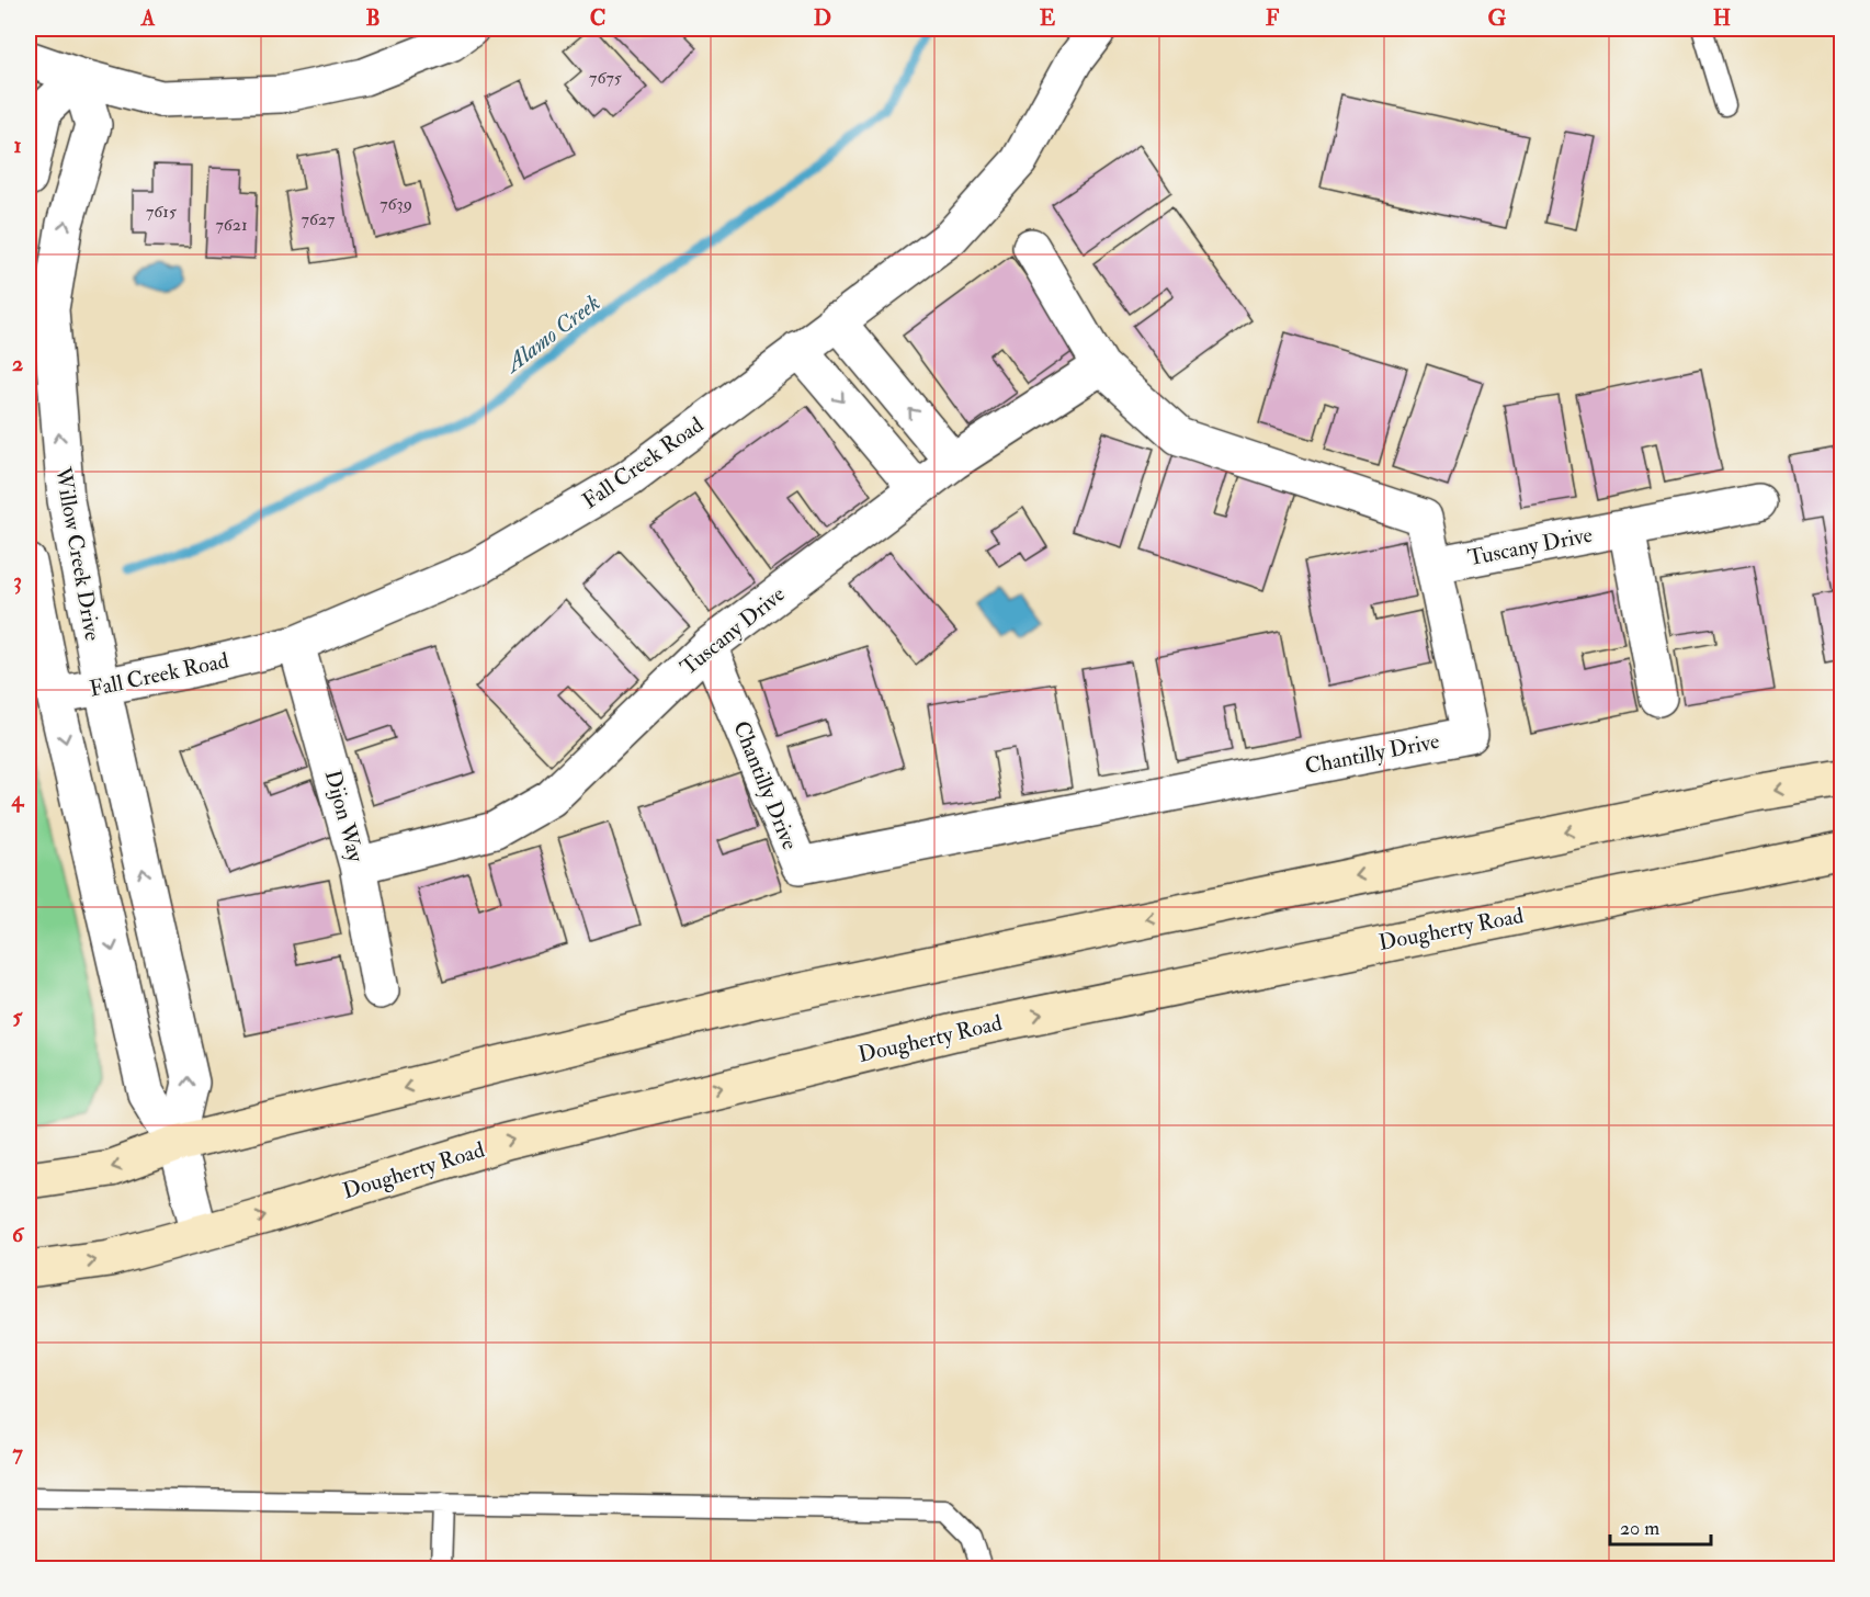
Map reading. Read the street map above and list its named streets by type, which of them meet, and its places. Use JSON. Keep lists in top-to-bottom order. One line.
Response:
{"streets":{"main road":["Dougherty Road"],"street":["Fall Creek Road","Tuscany Drive","Willow Creek Drive","Chantilly Drive","Dijon Way"]},"crossings":[["Fall Creek Road","Willow Creek Drive"],["Fall Creek Road","Dijon Way"],["Tuscany Drive","Chantilly Drive"],["Tuscany Drive","Dijon Way"],["Willow Creek Drive","Dougherty Road"]],"water":["Alamo Creek"],"house_numbers":["7675","7639","7615","7627","7621"],"scale_bar":"20 m","grid":{"columns":["A","B","C","D","E","F","G","H"],"rows":["1","2","3","4","5","6","7"]}}
